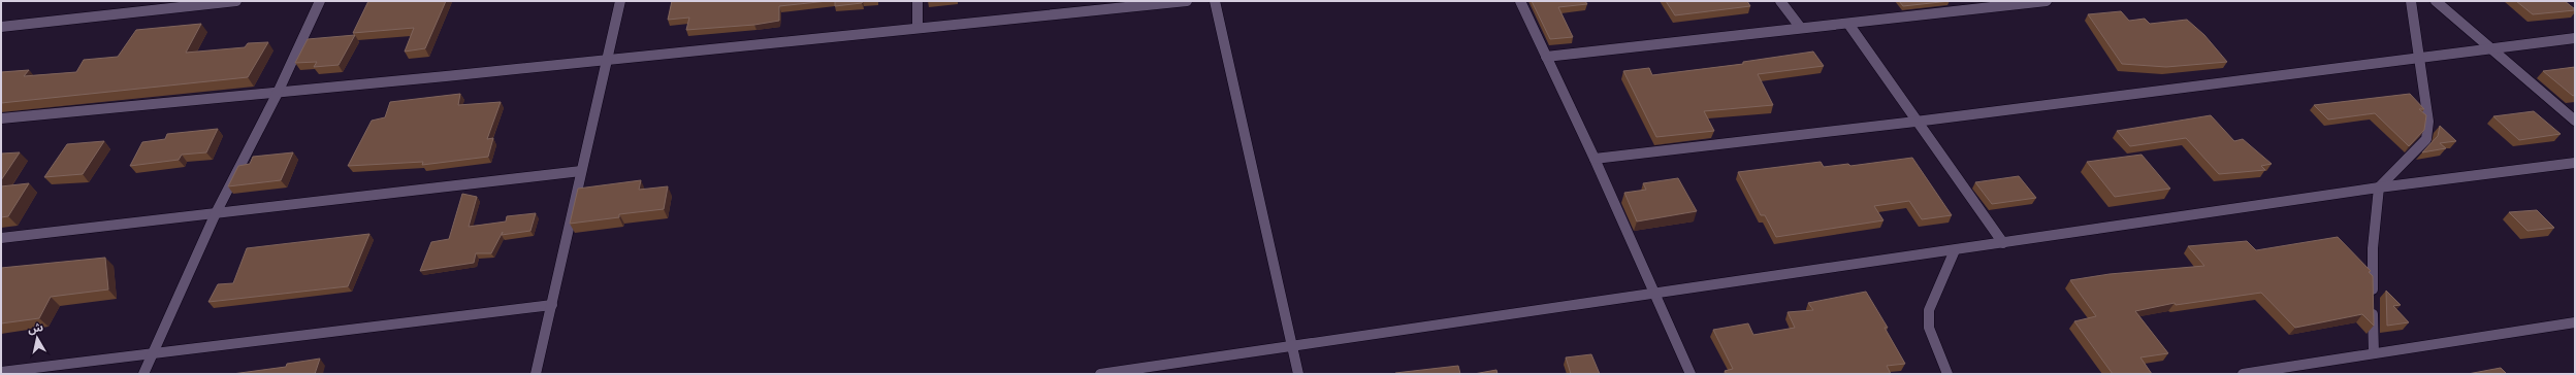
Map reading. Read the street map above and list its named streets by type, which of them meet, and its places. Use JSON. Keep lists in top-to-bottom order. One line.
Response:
{"north":"top"}
